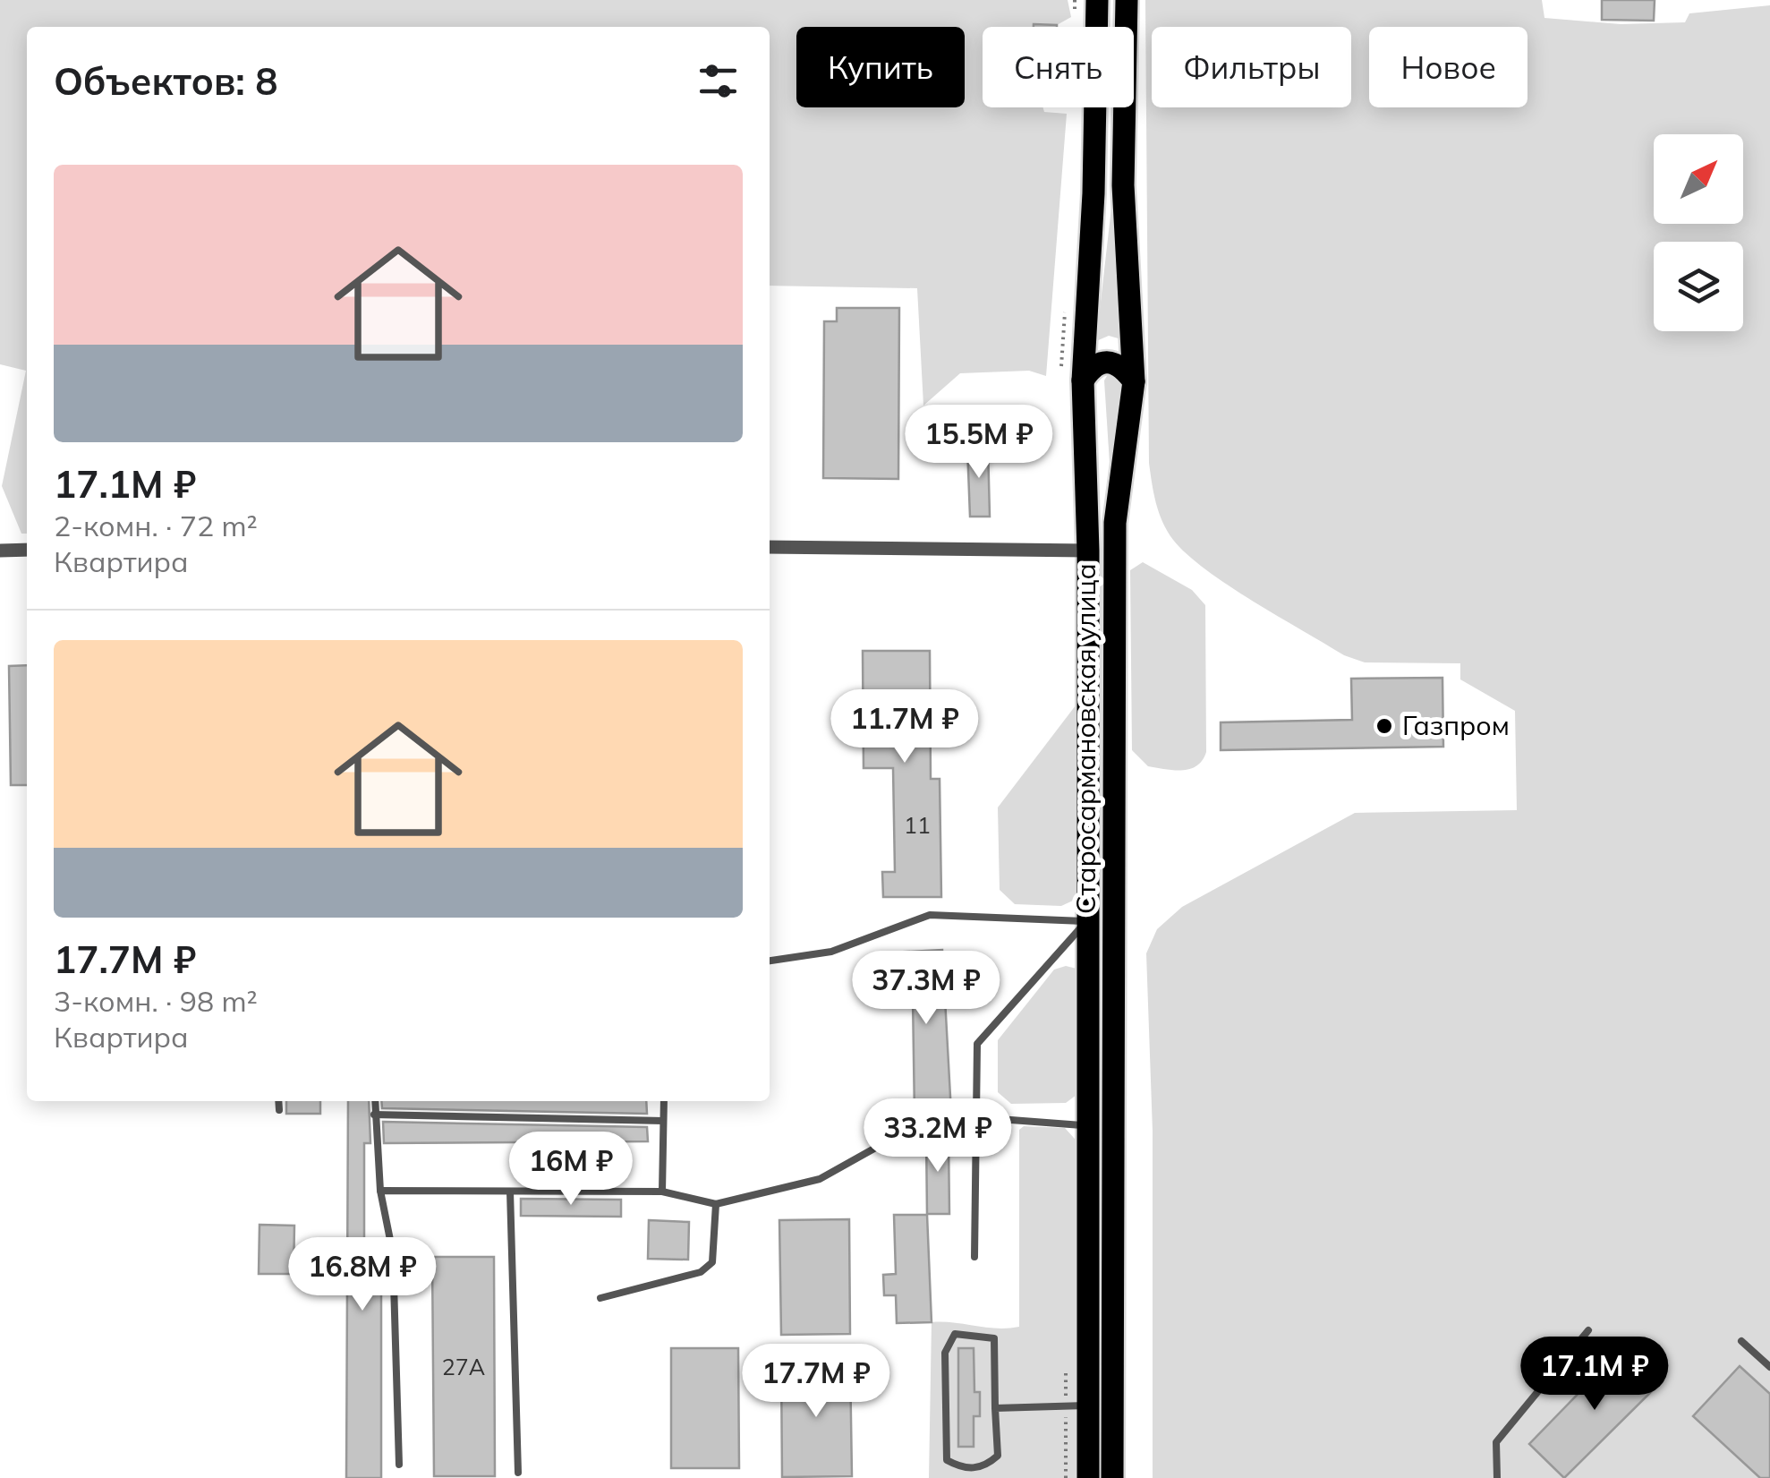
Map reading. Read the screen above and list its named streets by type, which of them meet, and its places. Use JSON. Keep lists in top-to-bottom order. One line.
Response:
{"streets":{"main road":["Старосармановская улица"]},"places":["Газпром"],"house_numbers":["11","27А"],"north":"top right","page":{"chip":["Купить","Снять","Фильтры","Новое"],"heading":"Объектов: 8","list":[{"name":"17.1M ₽","note":"2-комн. · 72 m² · Квартира"},{"name":"17.7M ₽","note":"3-комн. · 98 m² · Квартира"}],"price":["15.5M ₽","11.7M ₽","37.3M ₽","33.2M ₽","16M ₽","16.8M ₽","17.1M ₽","17.7M ₽"]}}
